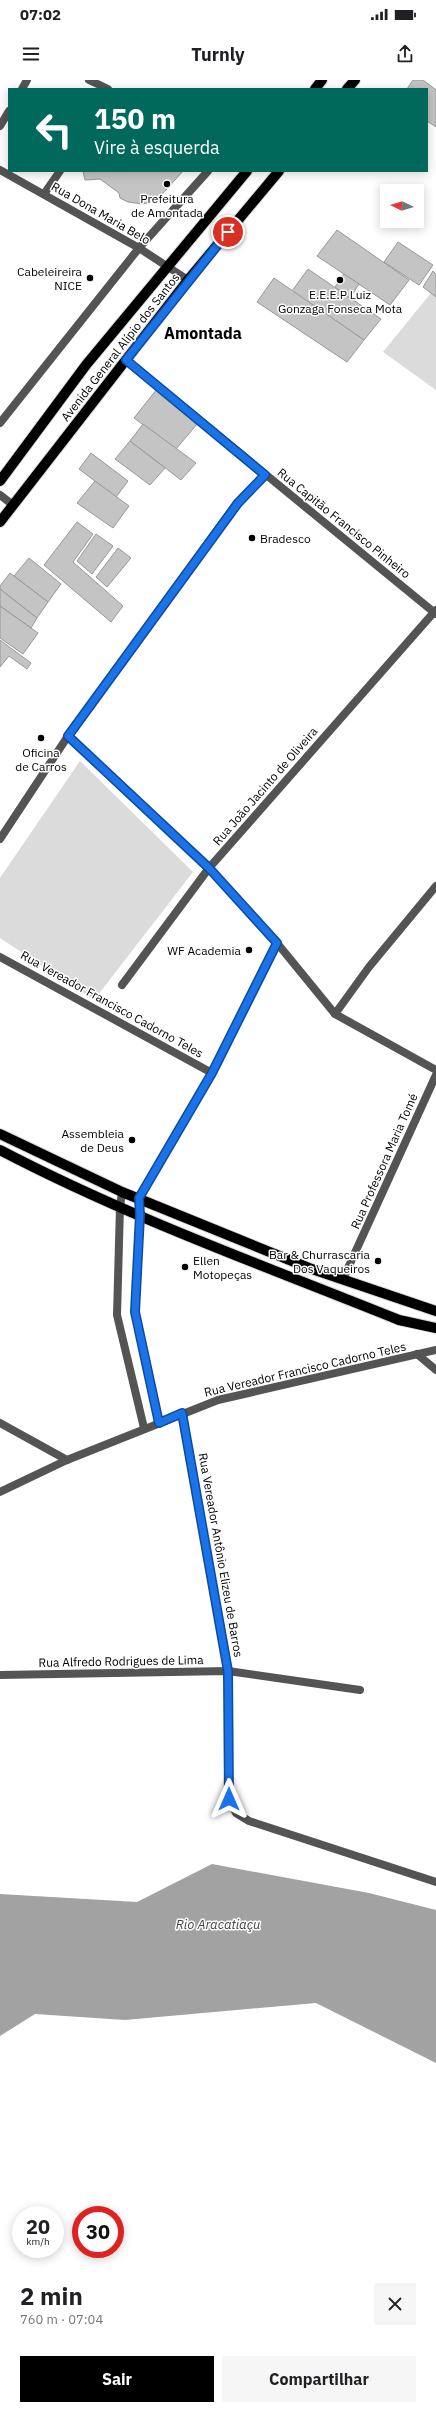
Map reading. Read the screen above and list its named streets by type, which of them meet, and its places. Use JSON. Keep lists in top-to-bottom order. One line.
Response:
{"streets":{"main road":["Avenida General Alípio dos Santos"],"street":["Rua Dona Maria Belo","Rua Capitão Francisco Pinheiro","Rua João Jacinto de Oliveira","Rua Vereador Francisco Cadorno Teles","Rua Professora Maria Tomé","Rua Vereador Antônio Elizeu de Barros","Rua Alfredo Rodrigues de Lima"]},"crossings":[["Rua Dona Maria Belo","Avenida General Alípio dos Santos"],["Avenida General Alípio dos Santos","Rua Capitão Francisco Pinheiro"],["Rua Capitão Francisco Pinheiro","Rua João Jacinto de Oliveira"],["Rua Vereador Francisco Cadorno Teles","Rua Vereador Antônio Elizeu de Barros"],["Rua Vereador Antônio Elizeu de Barros","Rua Alfredo Rodrigues de Lima"]],"districts":["Amontada"],"water":["Rio Aracatiaçu"],"places":["Prefeitura de Amontada","Cabeleireira NICE","E.E.E.P Luiz Gonzaga Fonseca Mota","Bradesco","Oficina de Carros","WF Academia","Assembleia de Deus","Bar & Churrascaria Dos Vaqueiros","Ellen Motopeças"],"north":"left","page":{"status":"07:02","header":"Turnly","turn":["150 m","Vire à esquerda"],"speed":"20 km/h","limit":"30","heading":["2 min","760 m · 07:04"],"buttons":["Sair","Compartilhar"]}}
